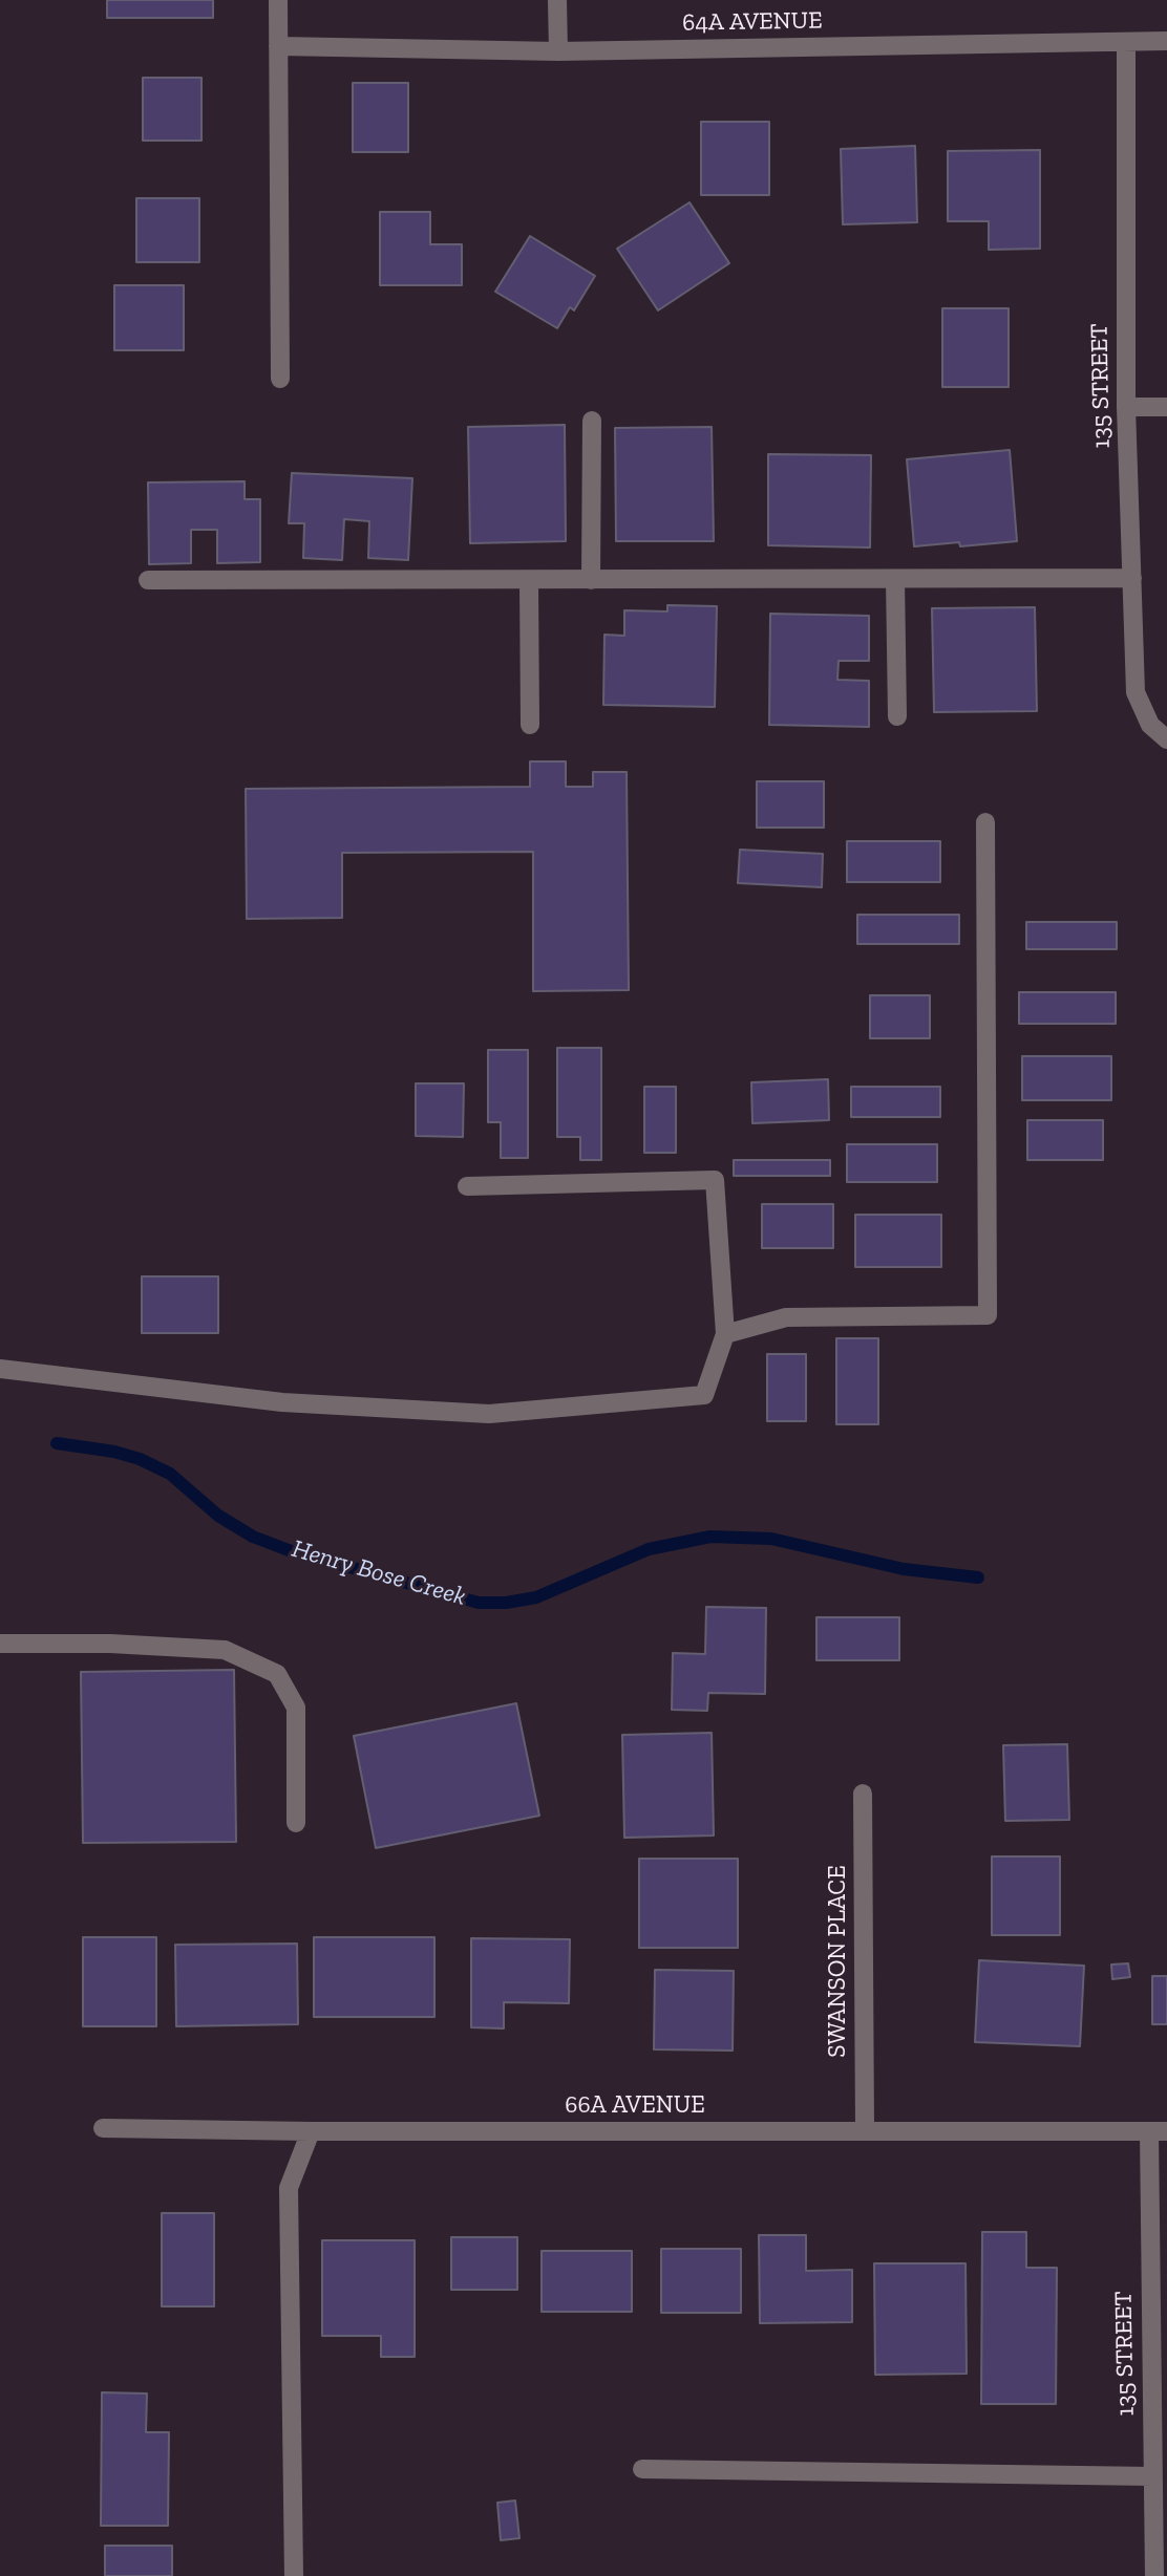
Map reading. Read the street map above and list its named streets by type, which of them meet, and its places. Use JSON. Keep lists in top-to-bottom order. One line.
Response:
{"streets":{"street":["64A AVENUE","135 STREET","SWANSON PLACE","66A AVENUE"]},"crossings":[["64A AVENUE","135 STREET"],["135 STREET","66A AVENUE"],["SWANSON PLACE","66A AVENUE"]],"water":["Henry Bose Creek"]}
